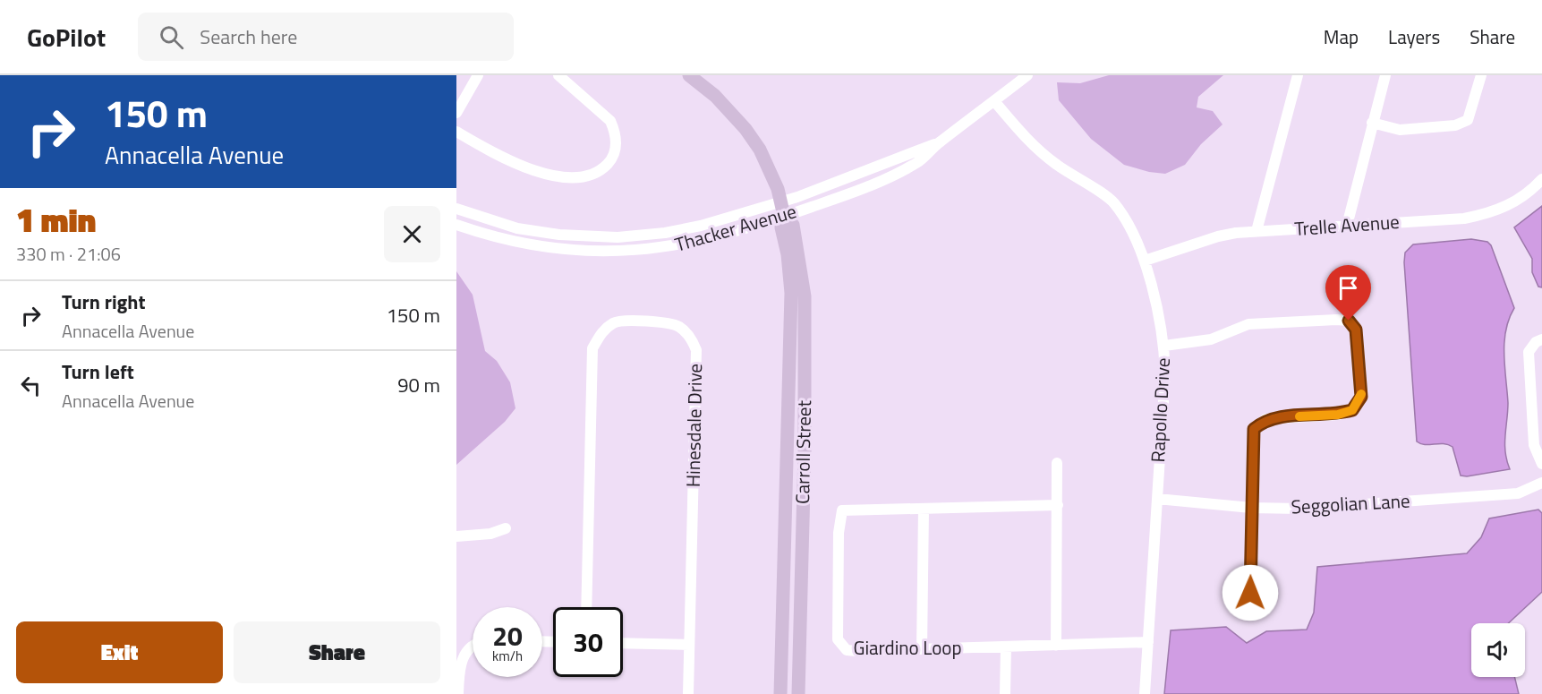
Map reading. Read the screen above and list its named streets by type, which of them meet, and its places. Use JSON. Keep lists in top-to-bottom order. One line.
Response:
{"streets":{"main road":["Carroll Street"],"street":["Trelle Avenue","Thacker Avenue","Rapollo Drive","Hinesdale Drive","Seggolian Lane","Giardino Loop"]},"crossings":[["Trelle Avenue","Rapollo Drive"],["Thacker Avenue","Rapollo Drive"],["Thacker Avenue","Carroll Street"],["Rapollo Drive","Seggolian Lane"],["Rapollo Drive","Giardino Loop"]],"page":{"header":"GoPilot","search":"Search here","nav":["Map","Layers","Share"],"turn":["150 m","Annacella Avenue"],"heading":["1 min","330 m · 21:06"],"list":[{"name":"Turn right","note":"Annacella Avenue","value":"150 m"},{"name":"Turn left","note":"Annacella Avenue","value":"90 m"}],"speed":"20 km/h","limit":"30","buttons":["Exit","Share"]}}
